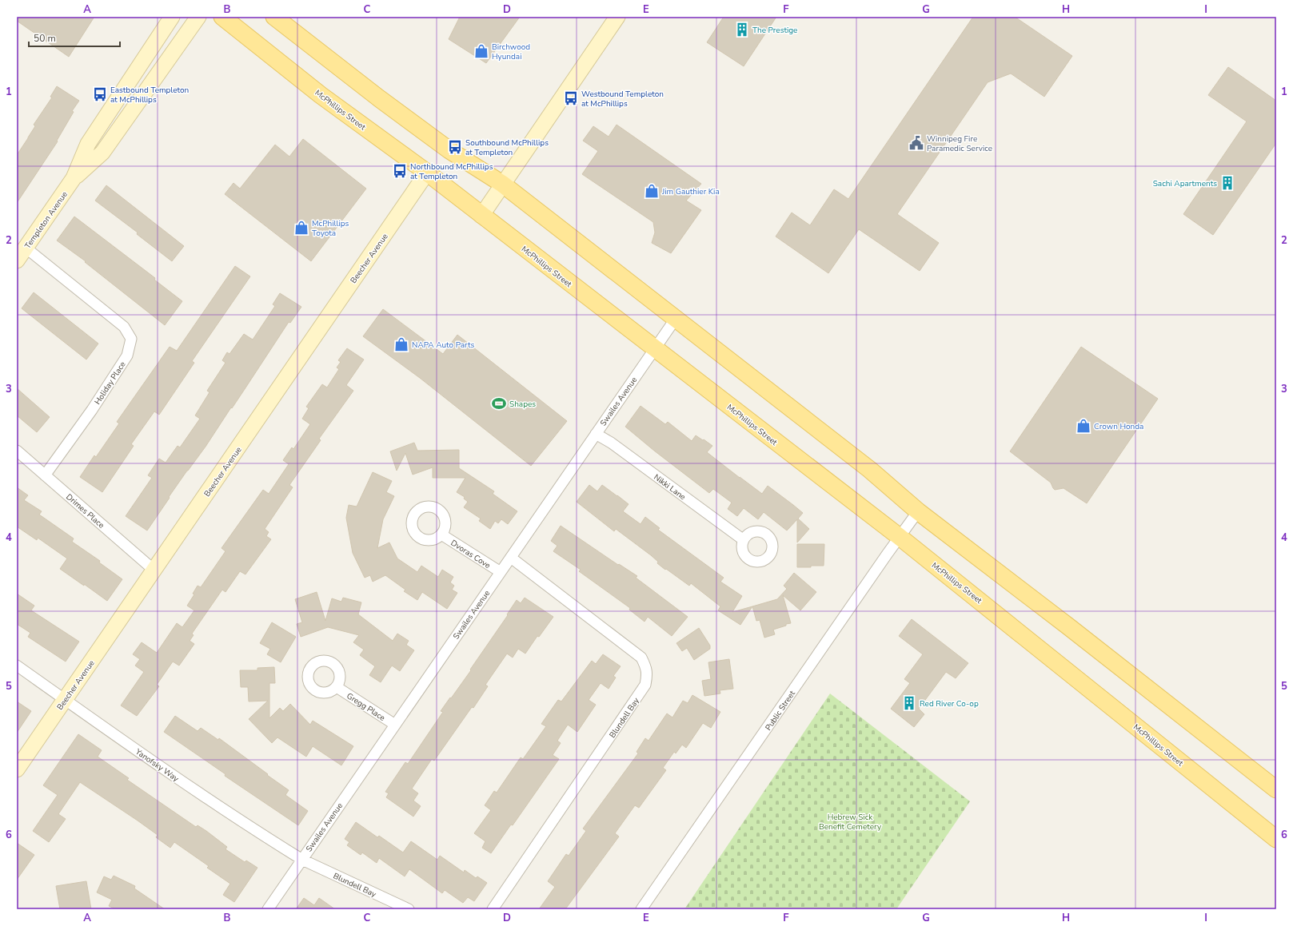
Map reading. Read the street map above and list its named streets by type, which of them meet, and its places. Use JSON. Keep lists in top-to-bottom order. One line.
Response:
{"streets":{"main road":["McPhillips Street"],"street":["Templeton Avenue","Beecher Avenue","Holiday Place","Swailes Avenue","Nikki Lane","Drimes Place","Dvoras Cove","Gregg Place","Public Street","Blundell Bay","Yanofsky Way"]},"crossings":[["McPhillips Street","Beecher Avenue"],["McPhillips Street","Swailes Avenue"],["McPhillips Street","Public Street"],["Templeton Avenue","Holiday Place"],["Beecher Avenue","Drimes Place"],["Beecher Avenue","Yanofsky Way"],["Holiday Place","Drimes Place"],["Swailes Avenue","Nikki Lane"],["Swailes Avenue","Dvoras Cove"],["Swailes Avenue","Gregg Place"],["Swailes Avenue","Blundell Bay"],["Swailes Avenue","Yanofsky Way"],["Blundell Bay","Yanofsky Way"]],"parks":["Hebrew Sick Benefit Cemetery"],"places":{"building":["The Prestige","Sachi Apartments","Red River Co-op"],"shop":["Birchwood Hyundai","Jim Gauthier Kia","McPhillips Toyota","NAPA Auto Parts","Crown Honda"],"bus stop":["Eastbound Templeton at McPhillips","Westbound Templeton at McPhillips","Southbound McPhillips at Templeton","Northbound McPhillips at Templeton"],"public building":["Winnipeg Fire Paramedic Service"],"sports":["Shapes"]},"scale_bar":"50 m","grid":{"columns":["A","B","C","D","E","F","G","H","I"],"rows":["1","2","3","4","5","6"]}}
